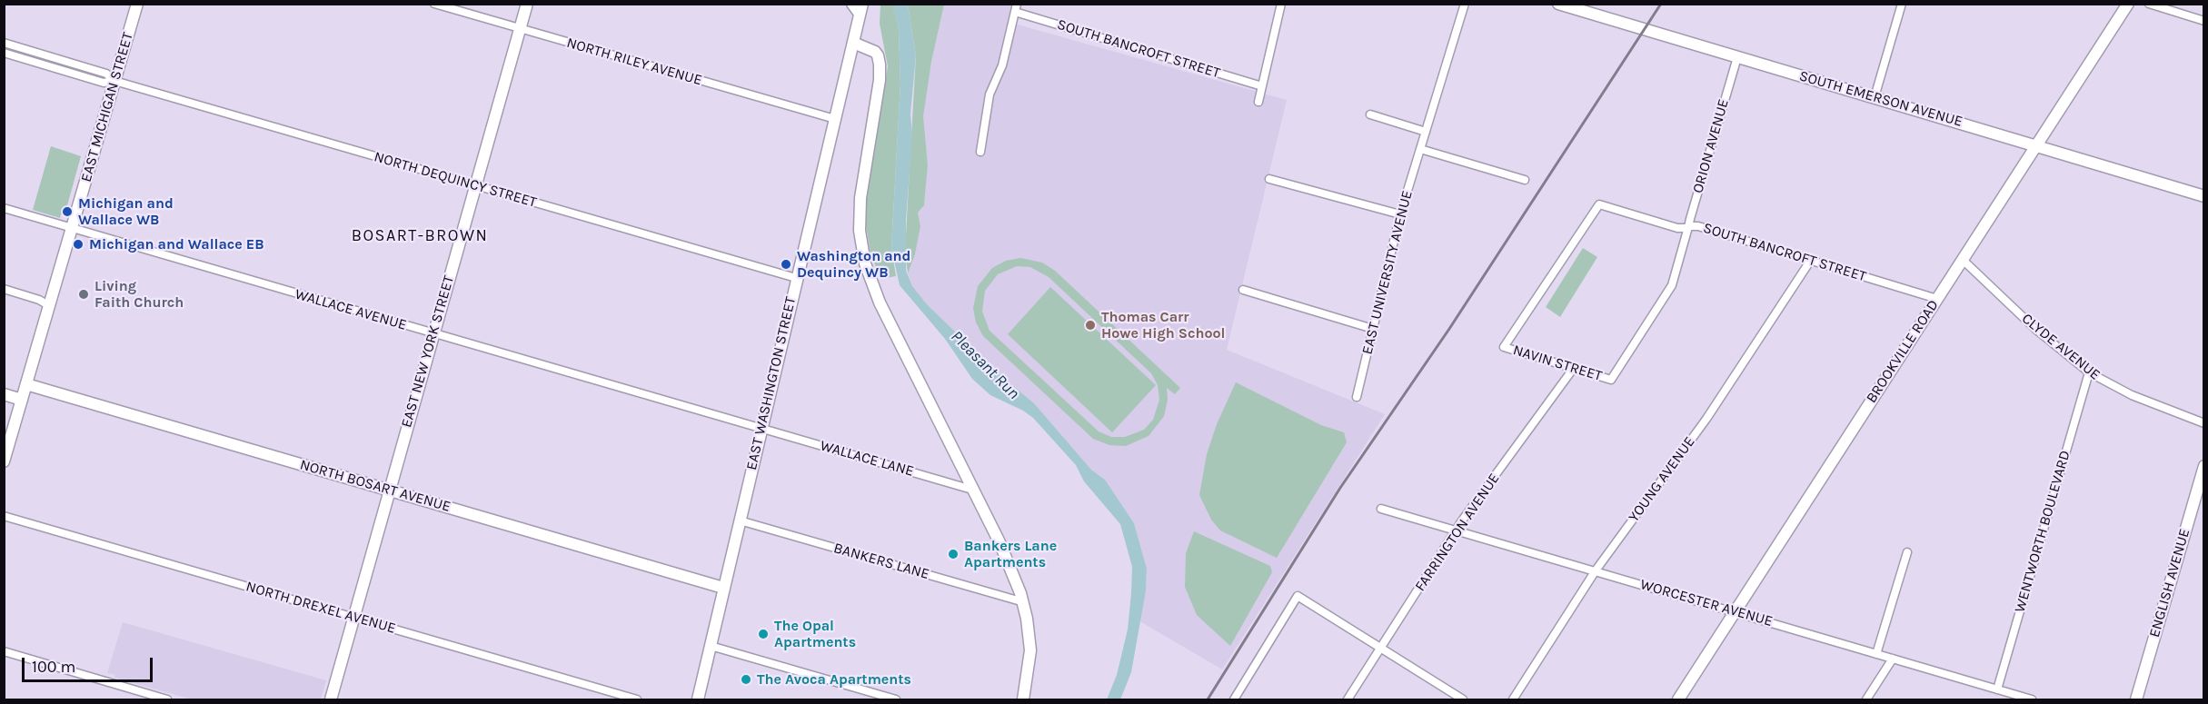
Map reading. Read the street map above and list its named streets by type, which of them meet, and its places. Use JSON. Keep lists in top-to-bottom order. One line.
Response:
{"streets":{"main road":["SOUTH EMERSON AVENUE","EAST MICHIGAN STREET","EAST NEW YORK STREET","BROOKVILLE ROAD","EAST WASHINGTON STREET","NORTH BOSART AVENUE","ENGLISH AVENUE"],"street":["SOUTH BANCROFT STREET","NORTH RILEY AVENUE","ORION AVENUE","NORTH DEQUINCY STREET","EAST UNIVERSITY AVENUE","WALLACE AVENUE","CLYDE AVENUE","NAVIN STREET","WALLACE LANE","YOUNG AVENUE","WENTWORTH BOULEVARD","FARRINGTON AVENUE","BANKERS LANE","WORCESTER AVENUE","NORTH DREXEL AVENUE"]},"crossings":[["SOUTH BANCROFT STREET","ORION AVENUE"],["SOUTH BANCROFT STREET","BROOKVILLE ROAD"],["SOUTH BANCROFT STREET","NAVIN STREET"],["SOUTH BANCROFT STREET","YOUNG AVENUE"],["NORTH RILEY AVENUE","EAST NEW YORK STREET"],["NORTH RILEY AVENUE","EAST WASHINGTON STREET"],["SOUTH EMERSON AVENUE","ORION AVENUE"],["SOUTH EMERSON AVENUE","BROOKVILLE ROAD"],["EAST MICHIGAN STREET","NORTH DEQUINCY STREET"],["EAST MICHIGAN STREET","WALLACE AVENUE"],["EAST MICHIGAN STREET","NORTH BOSART AVENUE"],["ORION AVENUE","NAVIN STREET"],["NORTH DEQUINCY STREET","EAST NEW YORK STREET"],["NORTH DEQUINCY STREET","EAST WASHINGTON STREET"],["WALLACE AVENUE","EAST NEW YORK STREET"],["WALLACE AVENUE","EAST WASHINGTON STREET"],["WALLACE AVENUE","WALLACE LANE"],["CLYDE AVENUE","BROOKVILLE ROAD"],["CLYDE AVENUE","WENTWORTH BOULEVARD"],["EAST NEW YORK STREET","NORTH BOSART AVENUE"],["EAST NEW YORK STREET","NORTH DREXEL AVENUE"],["BROOKVILLE ROAD","WORCESTER AVENUE"],["NAVIN STREET","FARRINGTON AVENUE"],["EAST WASHINGTON STREET","WALLACE LANE"],["EAST WASHINGTON STREET","NORTH BOSART AVENUE"],["EAST WASHINGTON STREET","BANKERS LANE"],["YOUNG AVENUE","WORCESTER AVENUE"],["WENTWORTH BOULEVARD","WORCESTER AVENUE"],["FARRINGTON AVENUE","WORCESTER AVENUE"]],"districts":["BOSART-BROWN"],"water":["Pleasant Run"],"places":["Michigan and Wallace WB","Michigan and Wallace EB","Washington and Dequincy WB","Living Faith Church","Thomas Carr Howe High School","Bankers Lane Apartments","The Opal Apartments","The Avoca Apartments"],"scale_bar":"100 m"}
